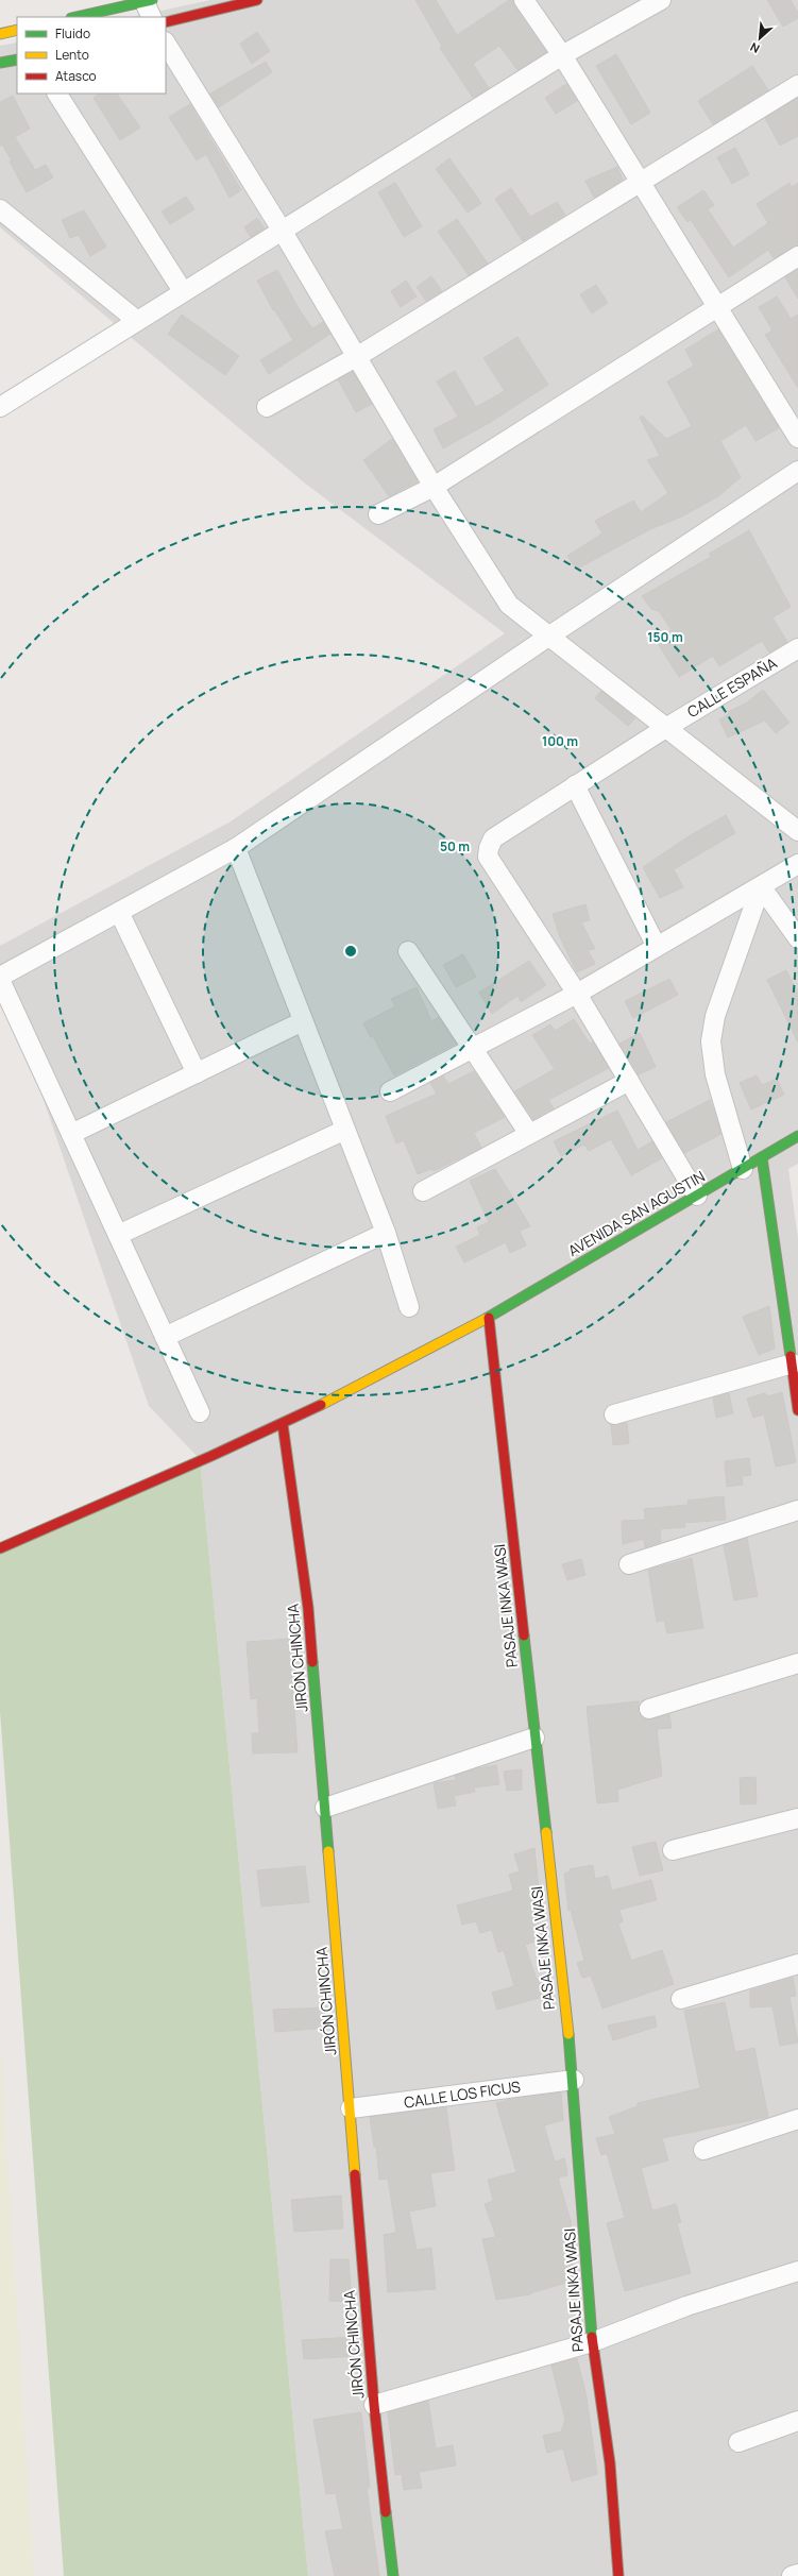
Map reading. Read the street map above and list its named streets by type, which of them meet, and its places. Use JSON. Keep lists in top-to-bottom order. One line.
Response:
{"streets":{"street":["CALLE ESPAÑA","AVENIDA SAN AGUSTIN","PASAJE INKA WASI","JIRÓN CHINCHA","CALLE LOS FICUS"]},"crossings":[["CALLE ESPAÑA","AVENIDA SAN AGUSTIN"],["AVENIDA SAN AGUSTIN","PASAJE INKA WASI"],["AVENIDA SAN AGUSTIN","JIRÓN CHINCHA"],["PASAJE INKA WASI","CALLE LOS FICUS"],["JIRÓN CHINCHA","CALLE LOS FICUS"]],"legend":["Fluido","Lento","Atasco"],"north":"bottom left","rings":["150 m","100 m","50 m"]}
